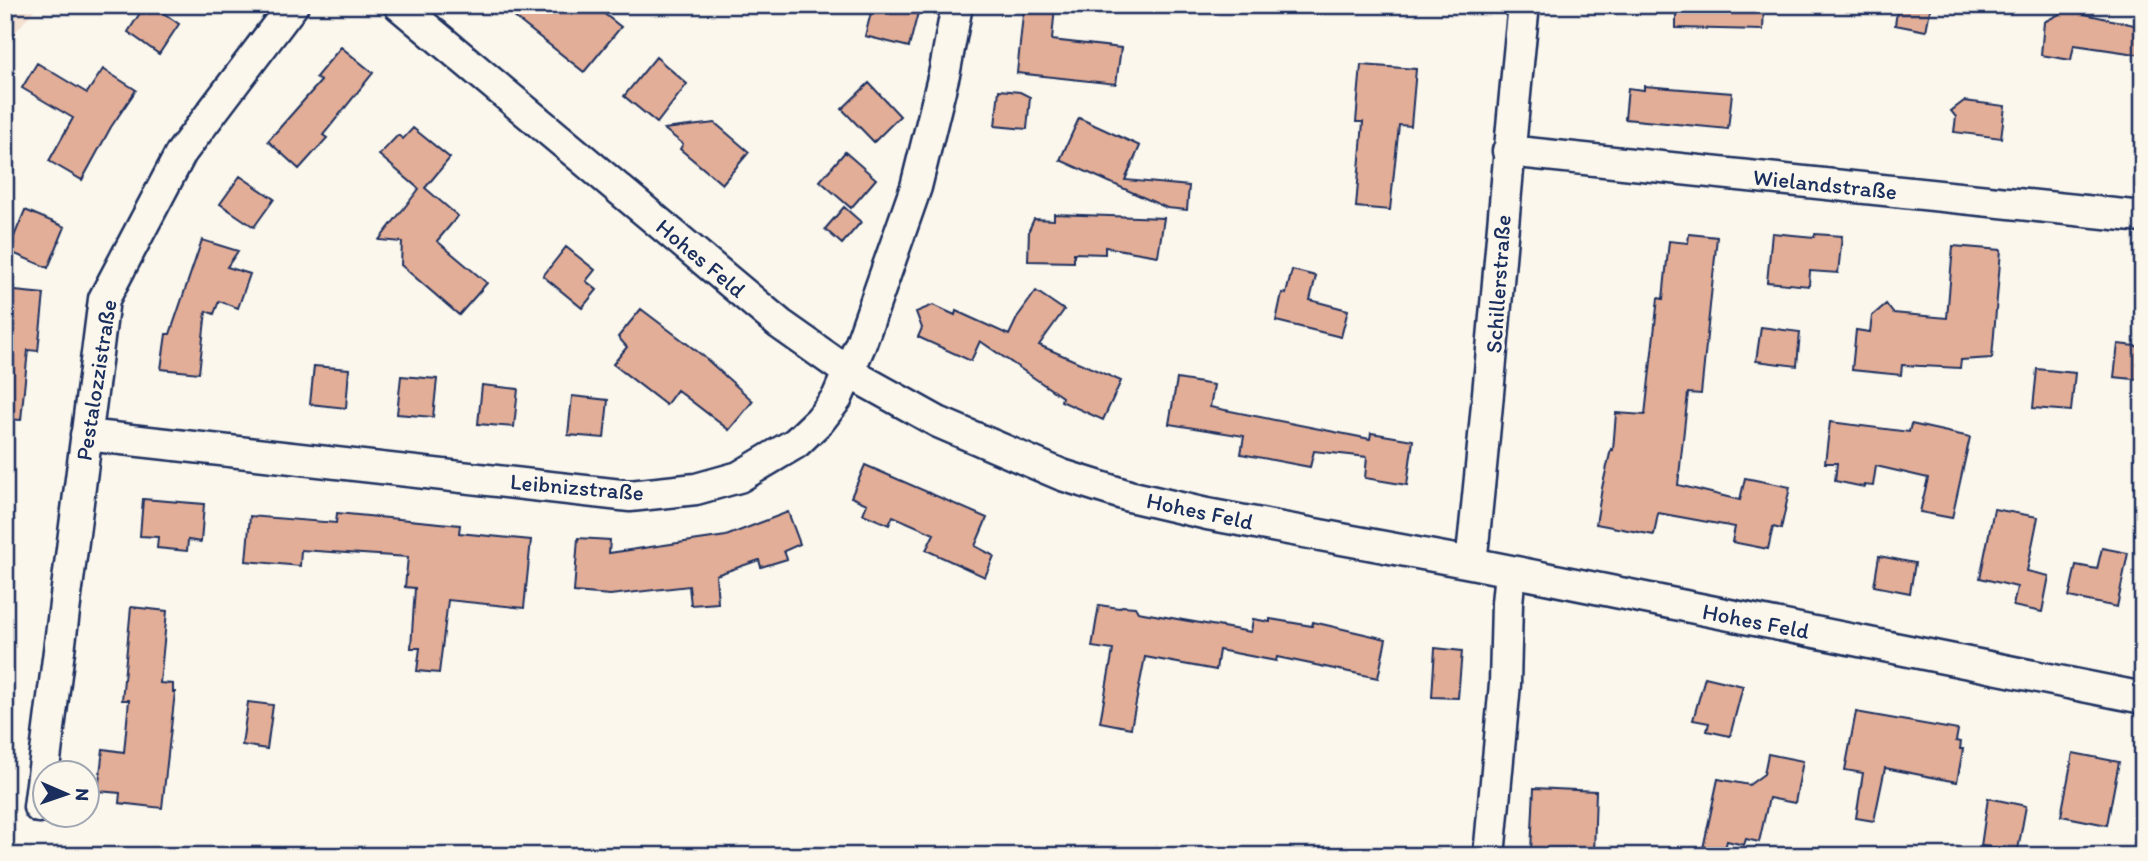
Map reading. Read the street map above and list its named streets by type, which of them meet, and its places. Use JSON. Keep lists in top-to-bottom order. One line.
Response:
{"streets":{"street":["Wielandstraße","Hohes Feld","Schillerstraße","Pestalozzistraße","Leibnizstraße"]},"crossings":[["Wielandstraße","Schillerstraße"],["Hohes Feld","Schillerstraße"],["Hohes Feld","Leibnizstraße"],["Pestalozzistraße","Leibnizstraße"]],"north":"right"}
